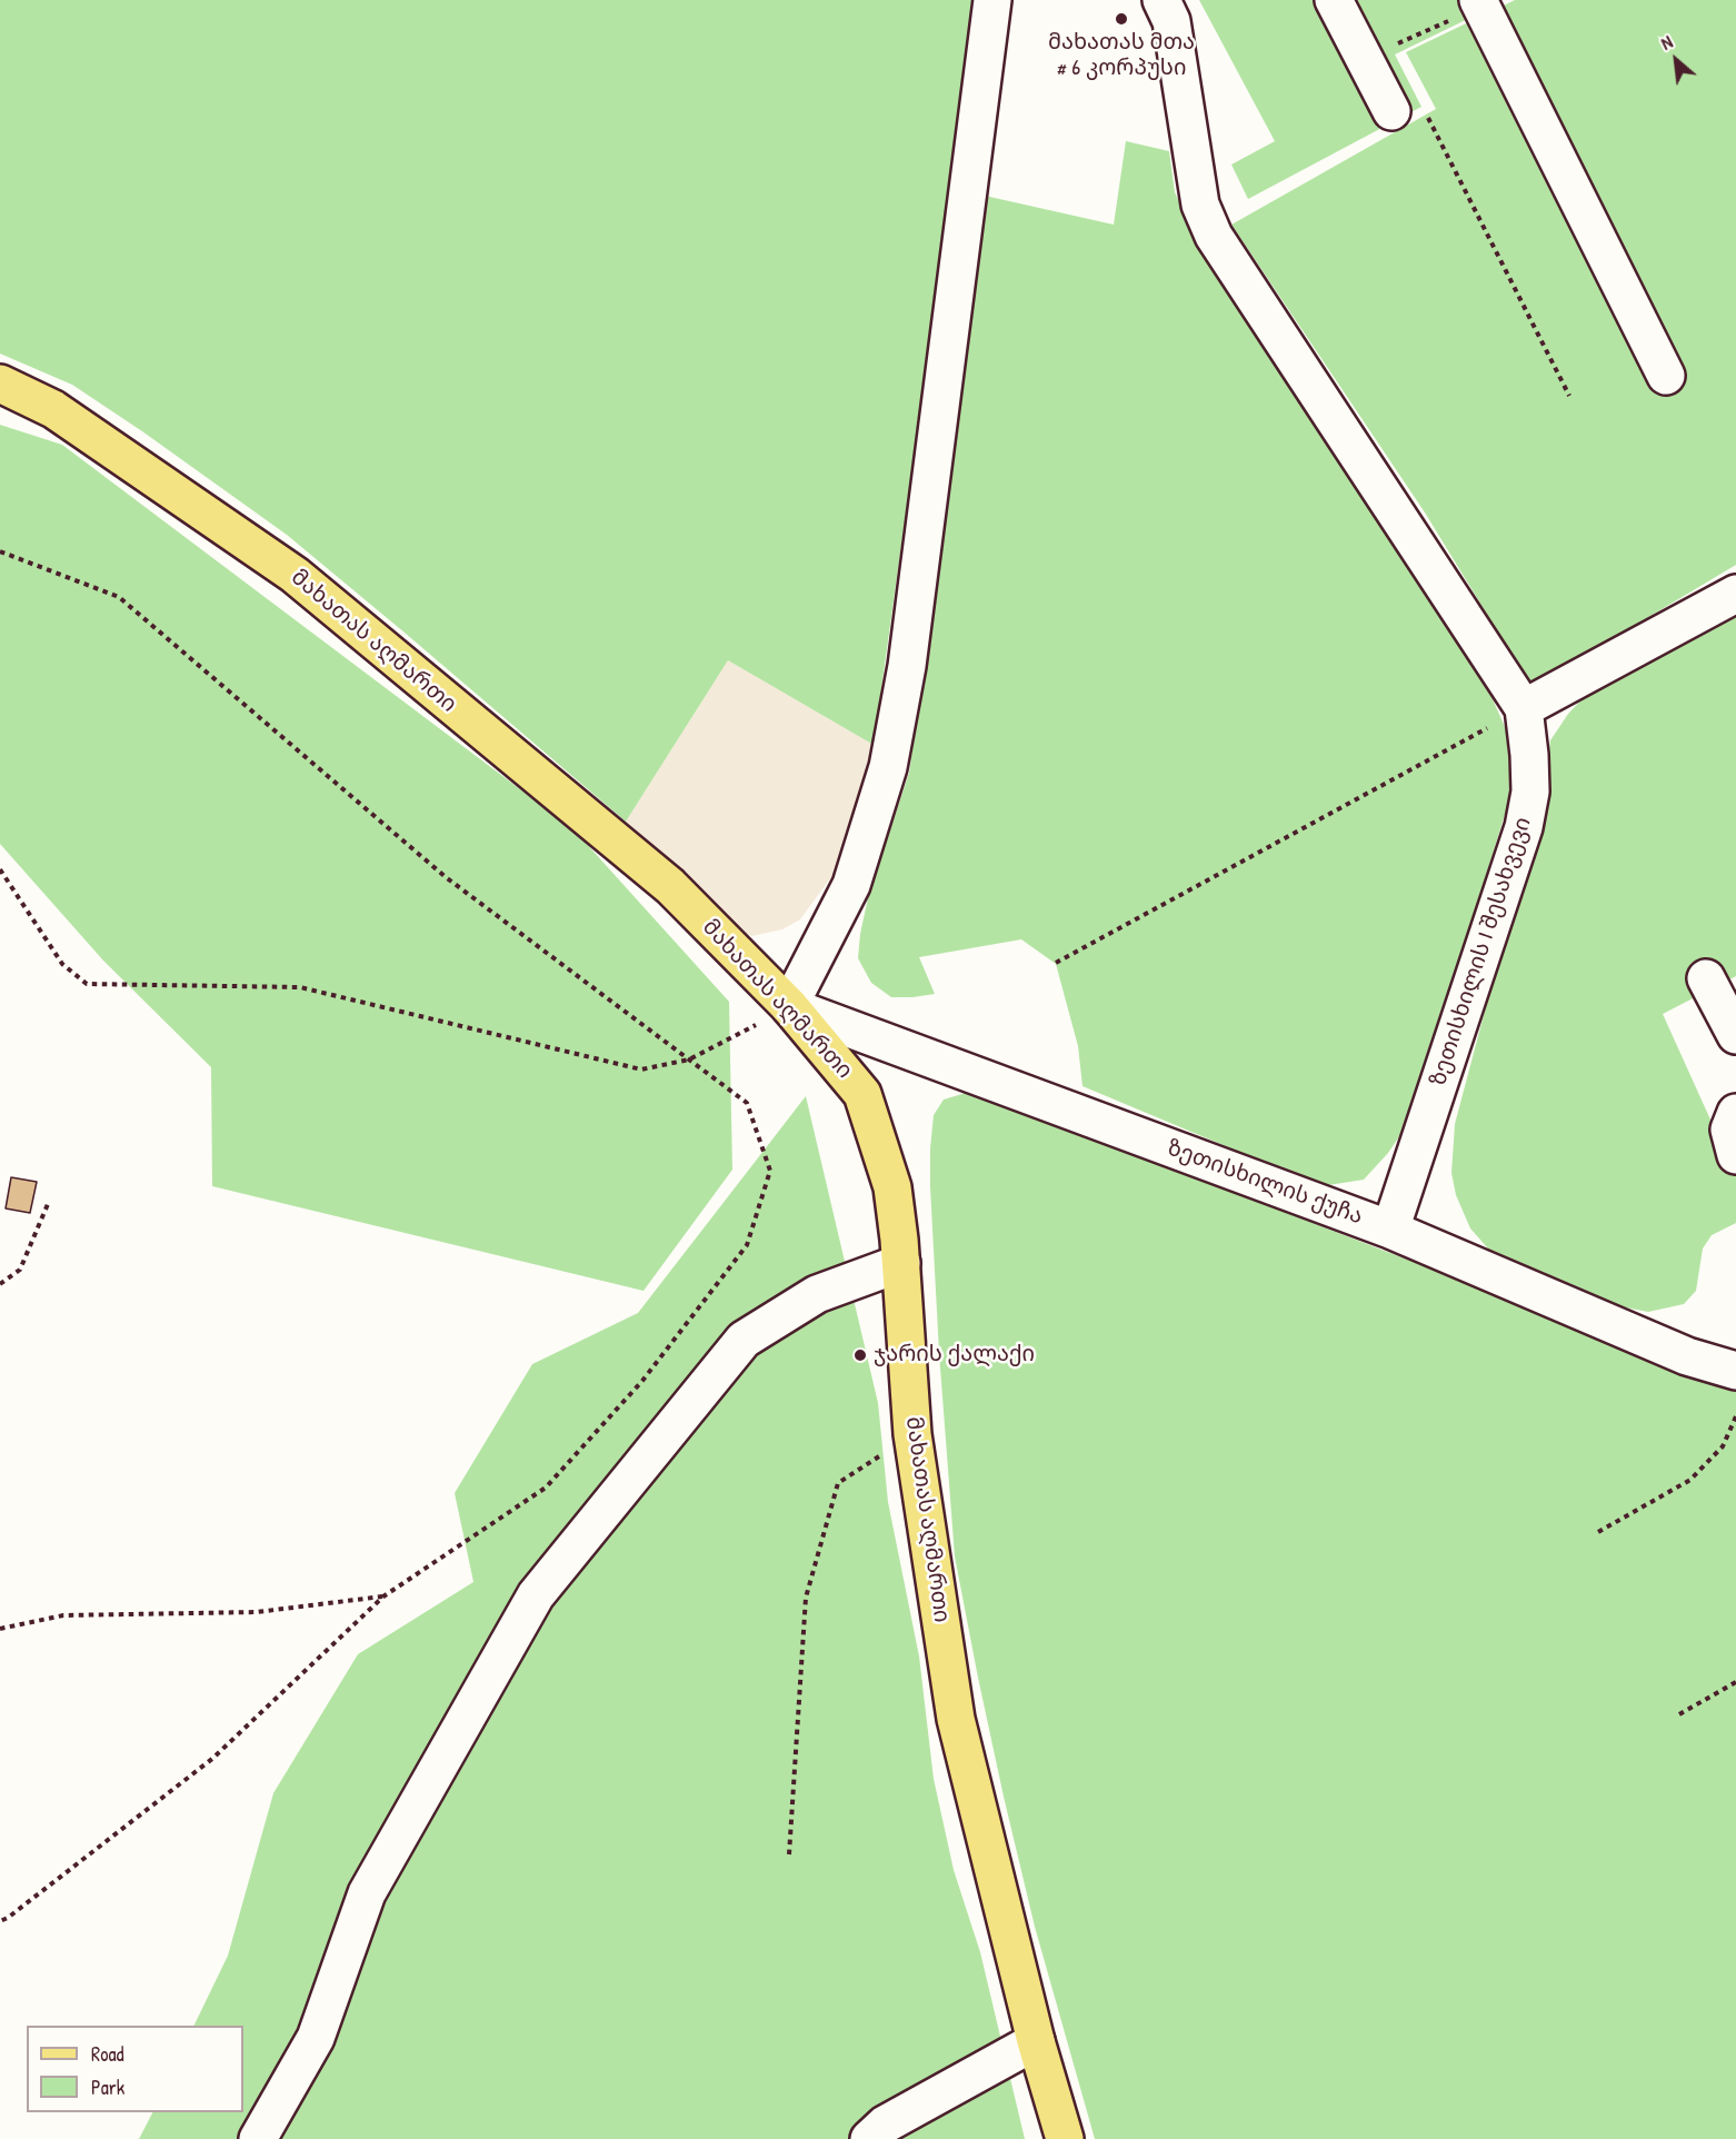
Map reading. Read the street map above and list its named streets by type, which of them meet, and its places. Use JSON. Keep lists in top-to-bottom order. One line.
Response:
{"streets":{"main road":["მახათას აღმართი"],"street":["ზეთისხილის I შესახვევი","ზეთისხილის ქუჩა"]},"crossings":[["მახათას აღმართი","ზეთისხილის ქუჩა"],["ზეთისხილის I შესახვევი","ზეთისხილის ქუჩა"]],"places":["მახათას მთა # 6 კორპუსი","ჯარის ქალაქი"],"legend":["Road","Park"],"north":"top left"}
